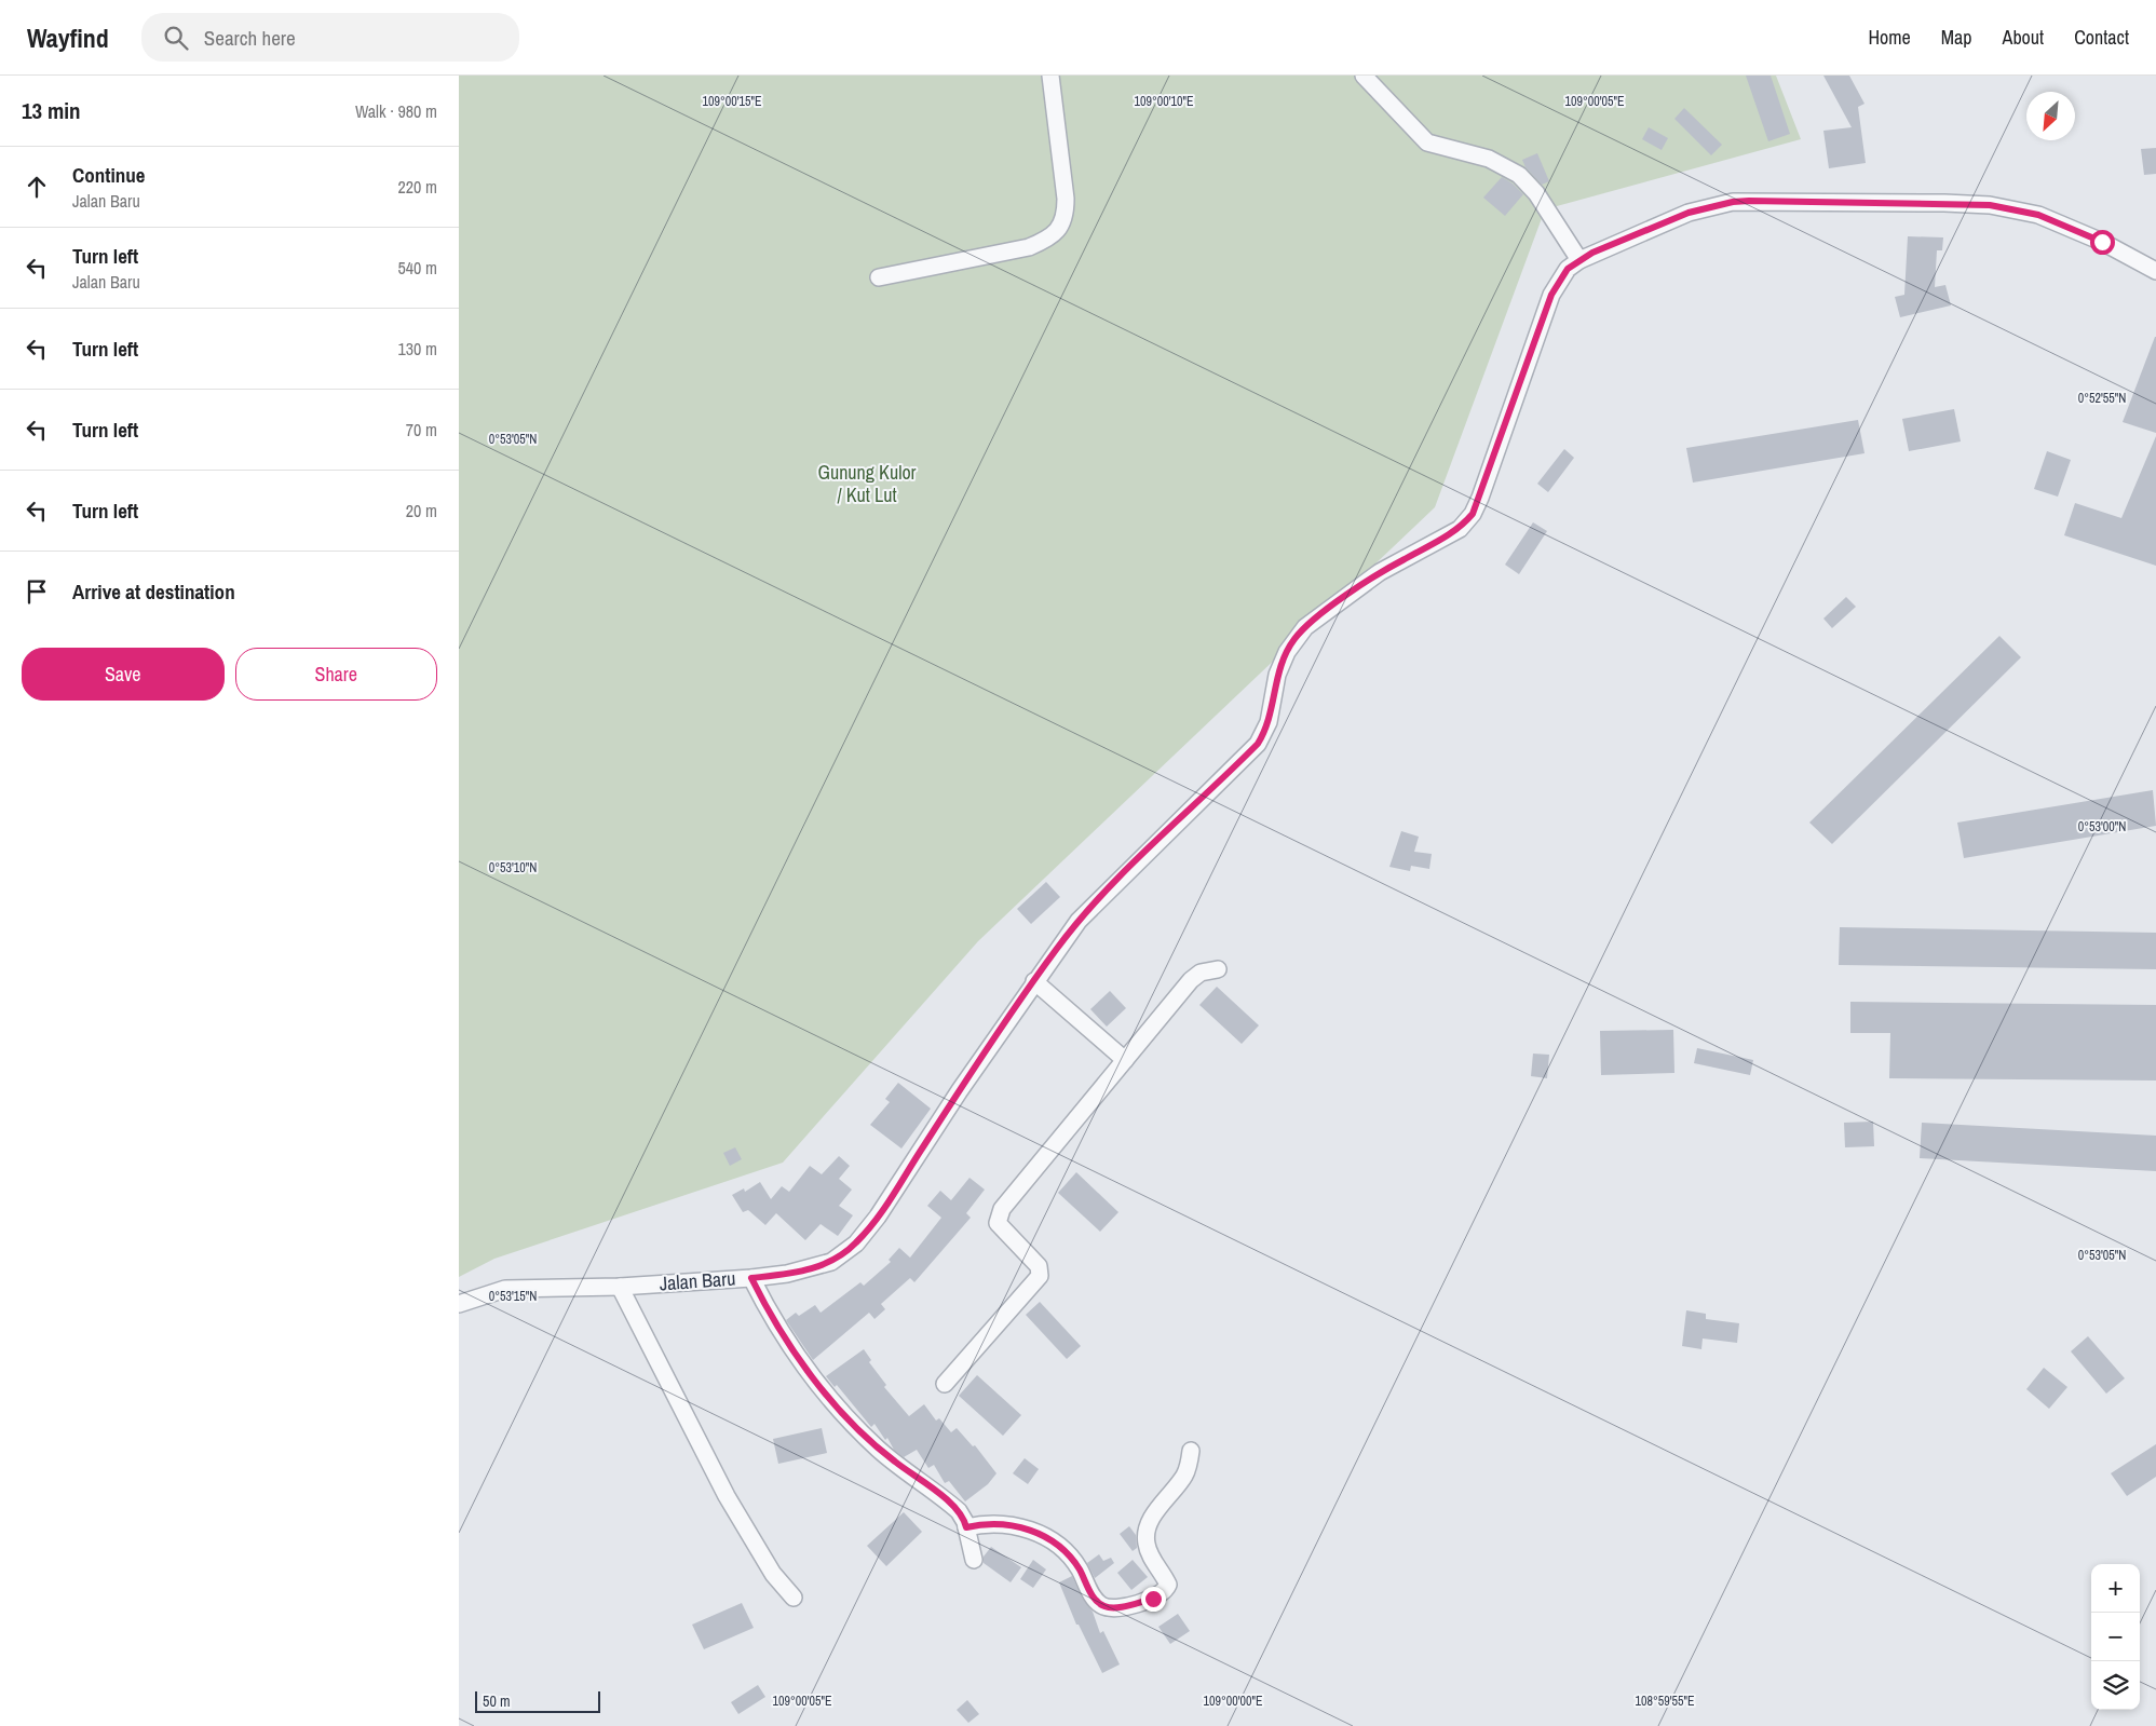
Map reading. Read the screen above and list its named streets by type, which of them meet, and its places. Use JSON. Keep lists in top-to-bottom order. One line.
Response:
{"streets":{"street":["Jalan Baru"]},"parks":["Gunung Kulor / Kut Lut"],"scale_bar":"50 m","north":"bottom left","page":{"header":"Wayfind","search":"Search here","nav":["Home","Map","About","Contact"],"heading":["13 min","Walk · 980 m"],"list":[["Continue","Jalan Baru","220 m"],["Turn left","Jalan Baru","540 m"],["Turn left","130 m"],["Turn left","70 m"],["Turn left","20 m"],"Arrive at destination"],"buttons":["Save","Share"],"map_buttons":["+","−"],"scale":"50 m"},"coordinates":["109°00'15\"E","109°00'10\"E","109°00'05\"E","0°52'55\"N","0°53'05\"N","0°53'00\"N","0°53'10\"N","0°53'15\"N","109°00'00\"E","108°59'55\"E"]}
